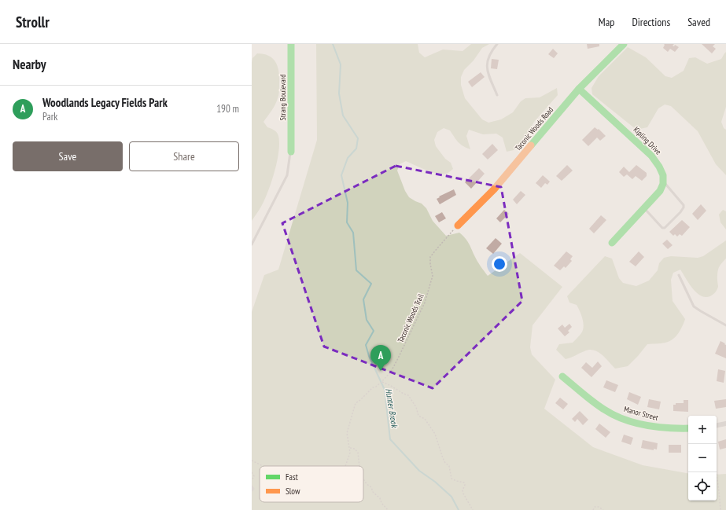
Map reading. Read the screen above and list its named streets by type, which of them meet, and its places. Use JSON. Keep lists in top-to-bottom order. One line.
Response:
{"streets":{"street":["Strang Boulevard","Taconic Woods Road","Kipling Drive","Manor Street"],"path":["Taconic Woods Trail"]},"crossings":[["Taconic Woods Road","Kipling Drive"],["Taconic Woods Road","Taconic Woods Trail"]],"water":["Hunter Brook"],"legend":["Fast","Slow"],"page":{"header":"Strollr","nav":["Map","Directions","Saved"],"heading":"Nearby","list":[{"mark":"A","name":"Woodlands Legacy Fields Park","note":"Park","value":"190 m"}],"buttons":["Save","Share"],"pins":"A","map_buttons":["+","−"]}}
